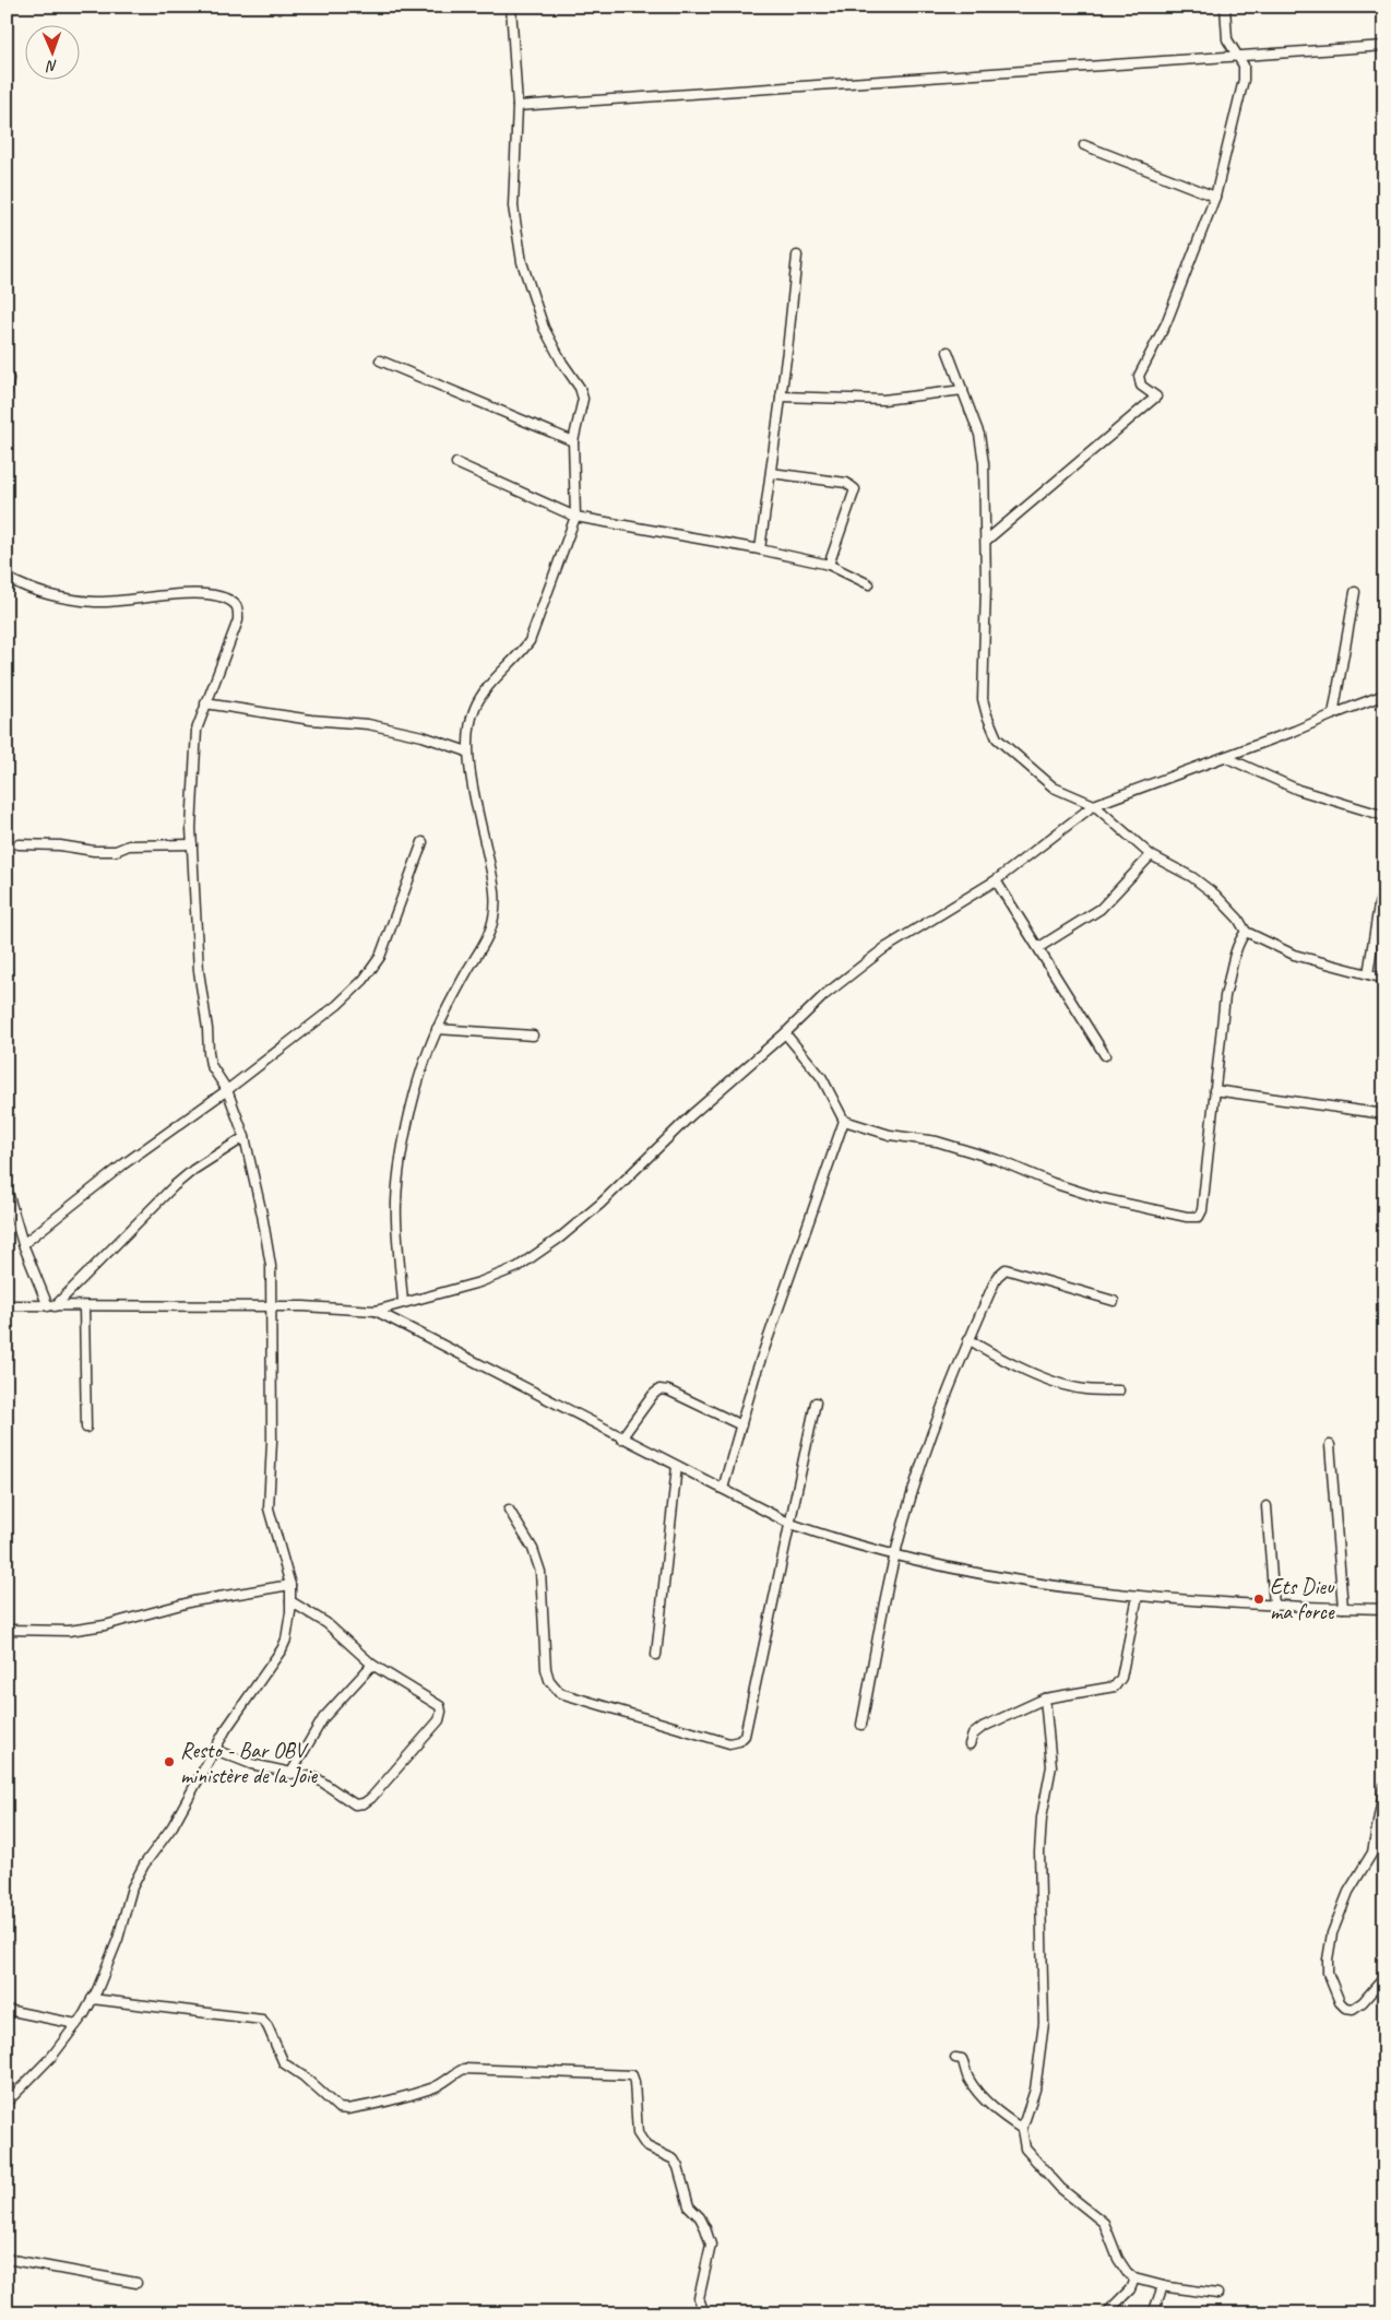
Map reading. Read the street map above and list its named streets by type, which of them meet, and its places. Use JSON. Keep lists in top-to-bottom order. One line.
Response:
{"places":["Ets Dieu ma force","Resto - Bar OBV ministère de la Joie"],"north":"bottom"}
